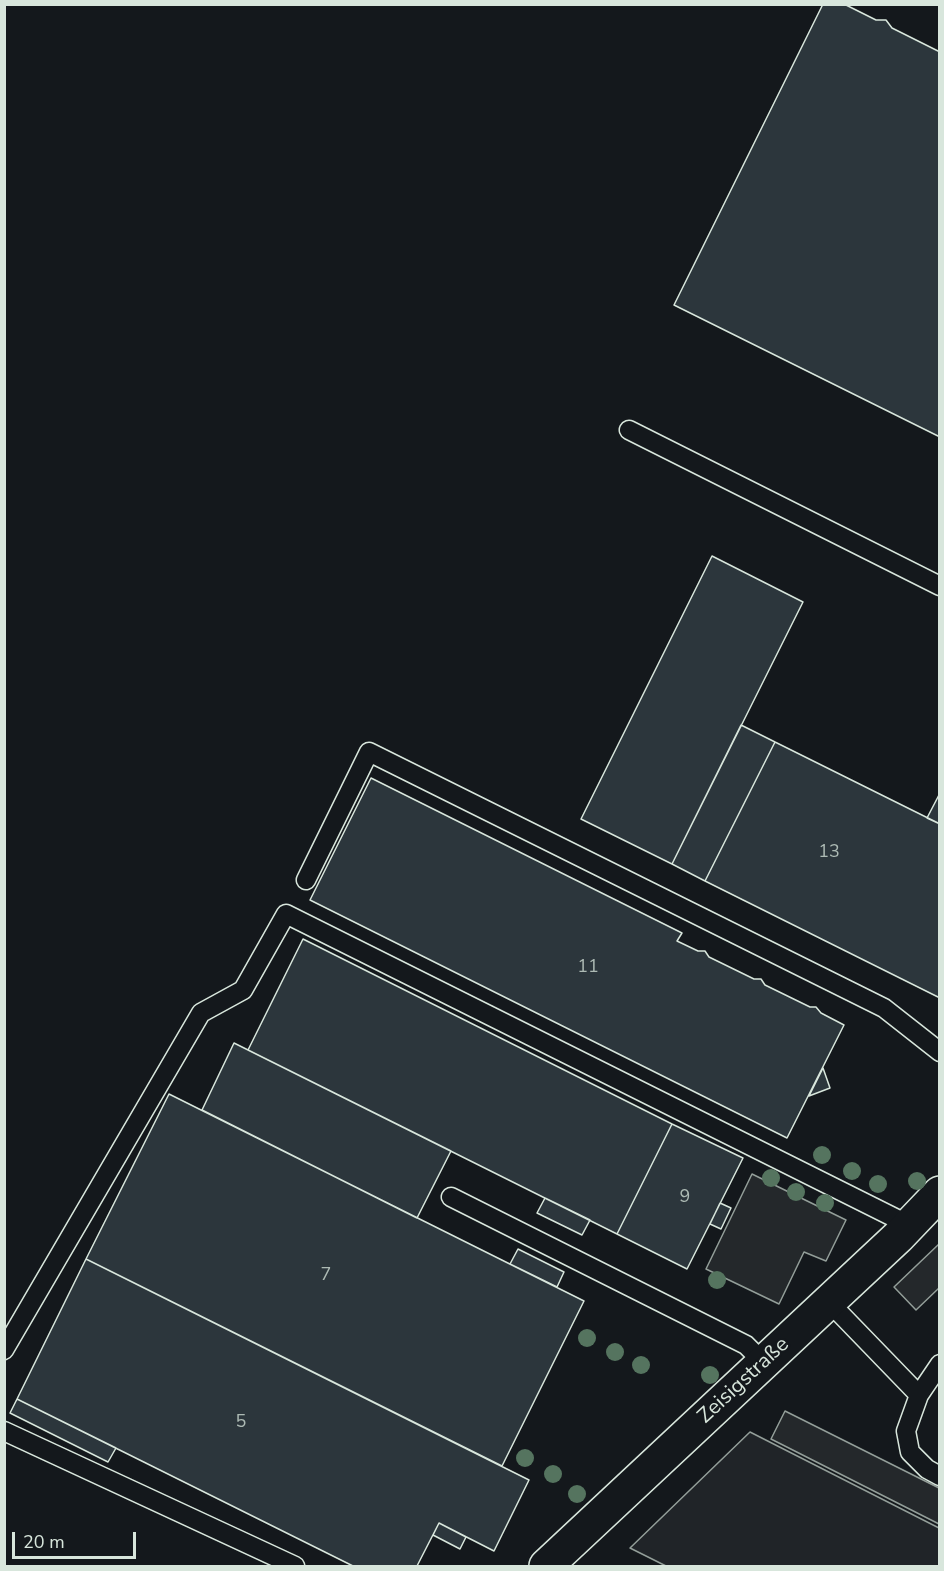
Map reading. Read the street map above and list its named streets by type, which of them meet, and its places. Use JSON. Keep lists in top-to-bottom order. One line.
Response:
{"streets":{"street":["Zeisigstraße"]},"house_numbers":["13","11","9","7","5"],"scale_bar":"20 m"}
